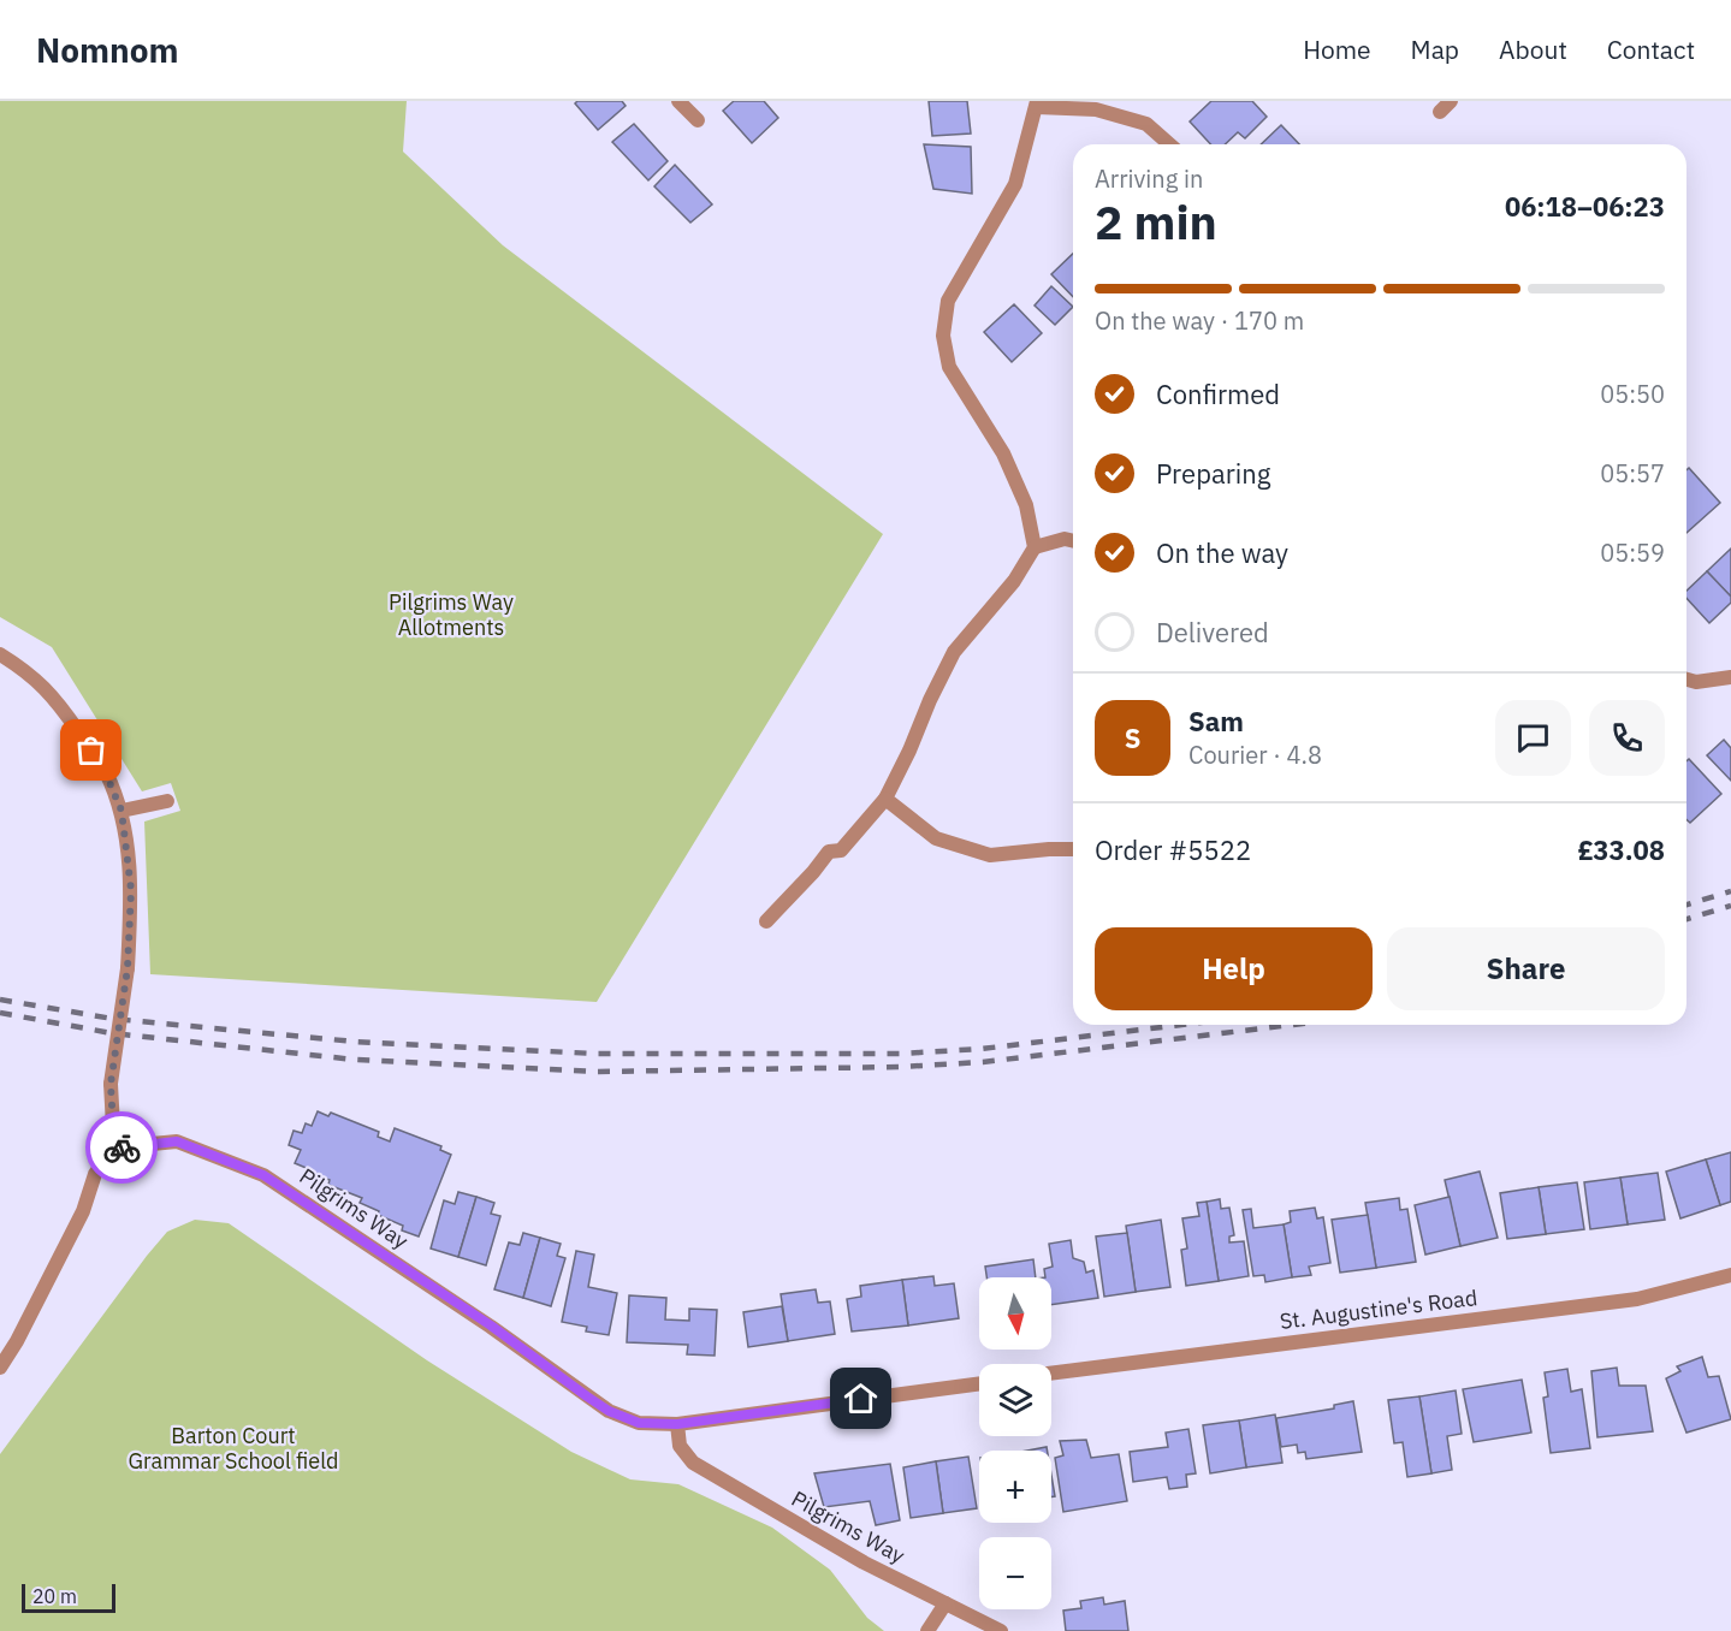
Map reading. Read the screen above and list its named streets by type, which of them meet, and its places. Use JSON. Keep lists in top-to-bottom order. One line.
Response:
{"streets":{"street":["Pilgrims Way","St. Augustine's Road"]},"parks":["Pilgrims Way Allotments","Barton Court Grammar School field"],"scale_bar":"20 m","north":"bottom","page":{"header":"Nomnom","nav":["Home","Map","About","Contact"],"heading":["2 min","Arriving in","06:18–06:23"],"panel":["Sam","Courier · 4.8","Order #5522","£33.08"],"bar":"On the way · 170 m","list":[["Confirmed","05:50"],["Preparing","05:57"],["On the way","05:59"],"Delivered"],"round":"S","buttons":["Help","Share"],"map_buttons":["+","−"],"scale":"20 m"}}
